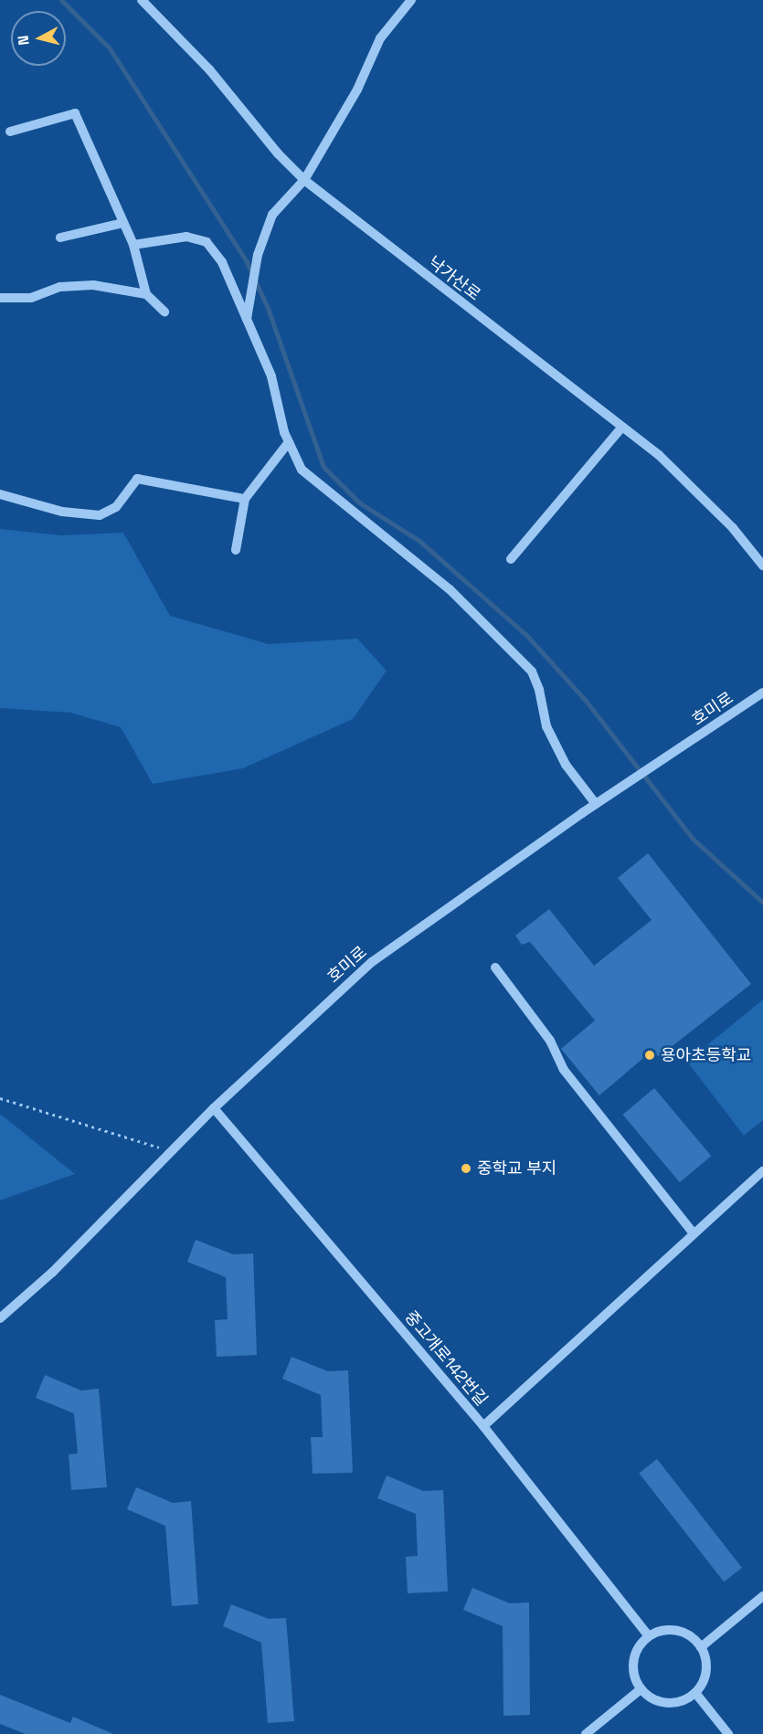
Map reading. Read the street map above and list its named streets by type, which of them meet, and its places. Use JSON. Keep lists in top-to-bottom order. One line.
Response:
{"streets":{"street":["낙가산로","호미로","중고개로142번길"]},"crossings":[["호미로","중고개로142번길"]],"places":["용아초등학교","중학교 부지"],"north":"left"}
